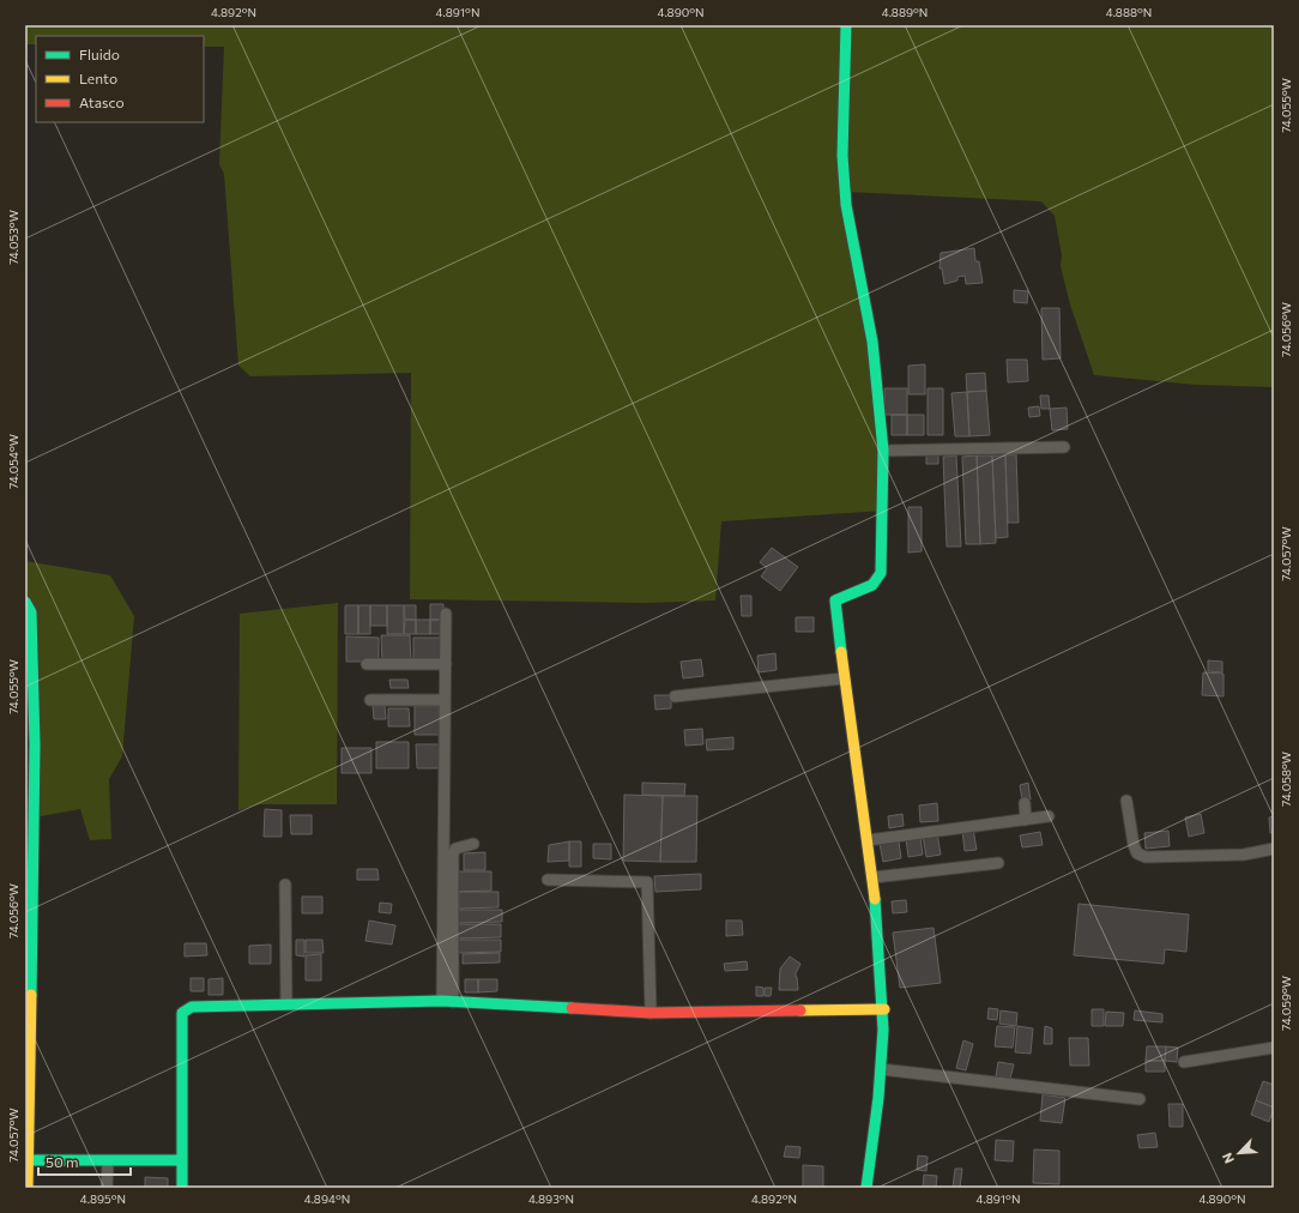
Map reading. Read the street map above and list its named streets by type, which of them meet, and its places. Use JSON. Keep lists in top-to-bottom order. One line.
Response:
{"legend":["Fluido","Lento","Atasco"],"scale_bar":"50 m","north":"bottom left","coordinates":["4.892°N","4.891°N","4.890°N","4.889°N","4.888°N","74.055°W","74.053°W","74.056°W","74.054°W","74.057°W","74.058°W","74.059°W","4.895°N","4.894°N","4.893°N"]}
